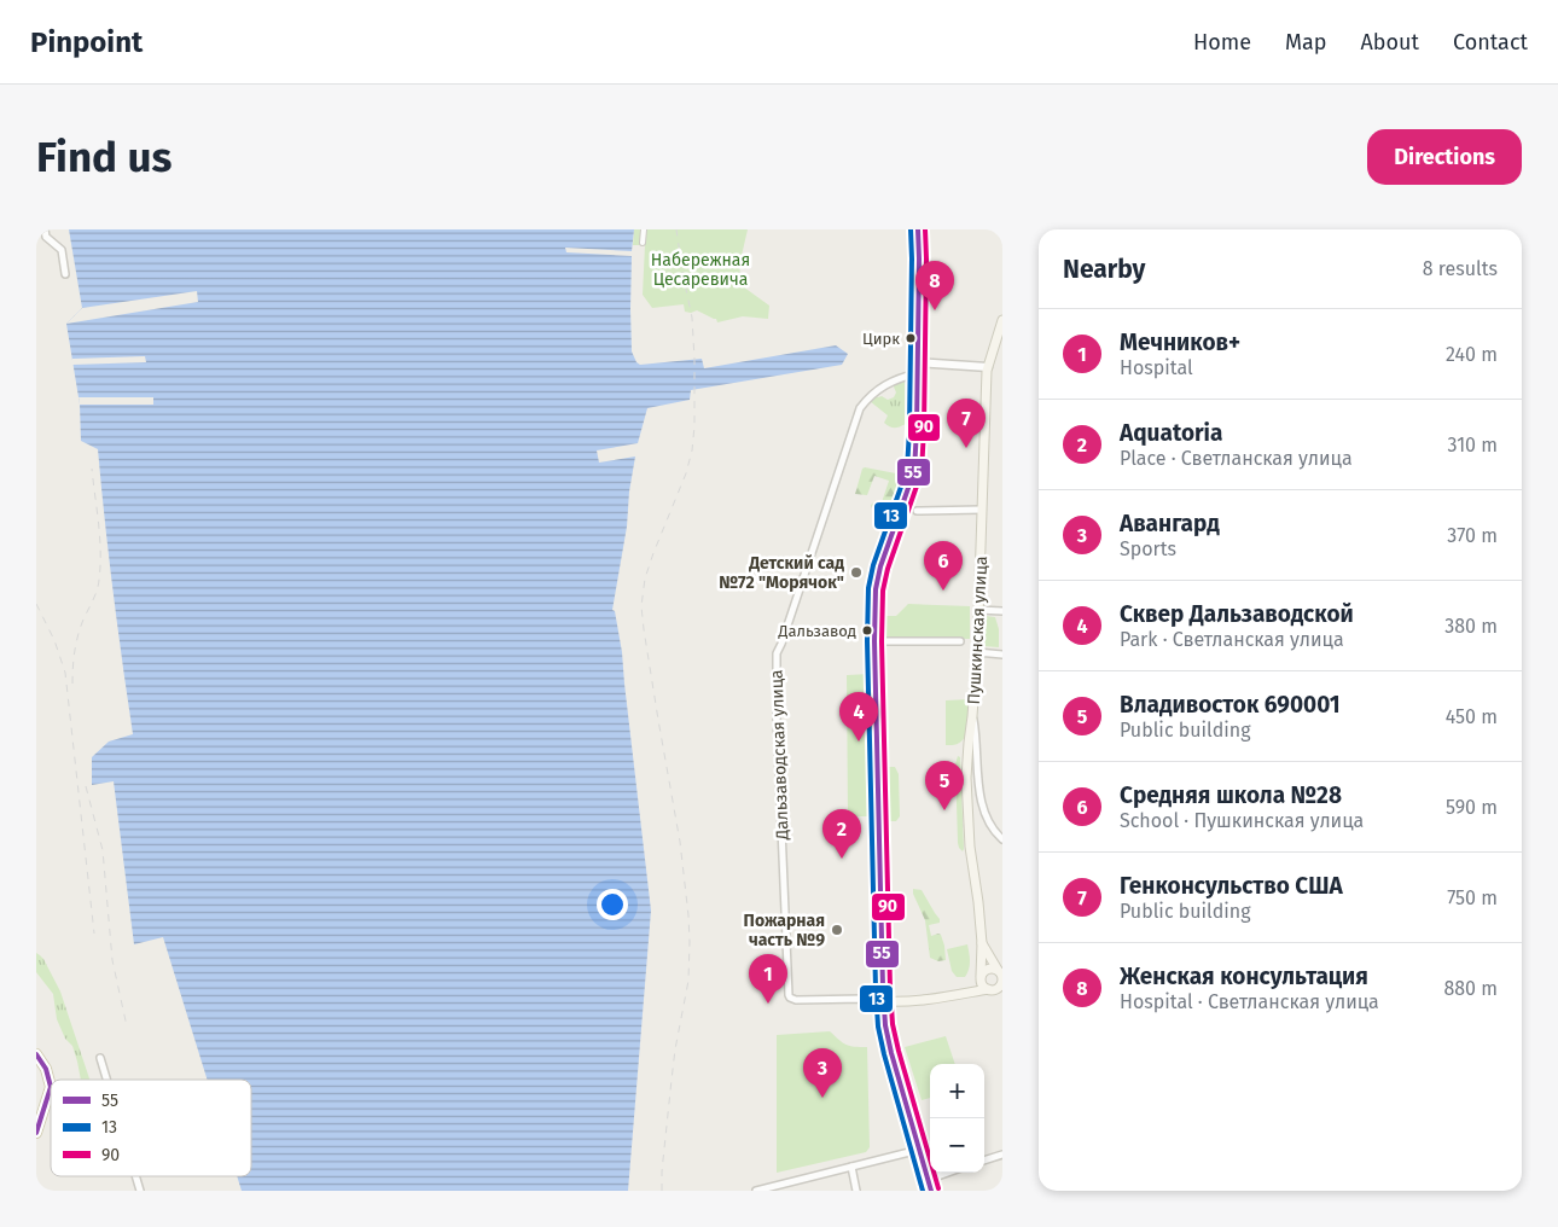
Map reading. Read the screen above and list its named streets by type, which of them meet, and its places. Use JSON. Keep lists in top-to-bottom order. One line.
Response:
{"streets":{"main road":["Пушкинская улица"],"street":["Дальзаводская улица"]},"parks":["Набережная Цесаревича"],"places":["Цирк","Детский сад №72 \"Морячок\"","Дальзавод","Пожарная часть №9"],"lines":["transit line 55","transit line 13","transit line 90"],"legend":["55","13","90"],"page":{"header":"Pinpoint","nav":["Home","Map","About","Contact"],"buttons":"Directions","title":"Find us","heading":["Nearby","8 results"],"pins":["8","7","6","4","5","2","1","3"],"list":[{"mark":"1","name":"Мечников+","note":"Hospital","value":"240 m"},{"mark":"2","name":"Aquatoria","note":"Place · Светланская улица","value":"310 m"},{"mark":"3","name":"Авангард","note":"Sports","value":"370 m"},{"mark":"4","name":"Сквер Дальзаводской","note":"Park · Светланская улица","value":"380 m"},{"mark":"5","name":"Владивосток 690001","note":"Public building","value":"450 m"},{"mark":"6","name":"Средняя школа №28","note":"School · Пушкинская улица","value":"590 m"},{"mark":"7","name":"Генконсульство США","note":"Public building","value":"750 m"},{"mark":"8","name":"Женская консультация","note":"Hospital · Светланская улица","value":"880 m"}],"map_buttons":["+","−"]}}
